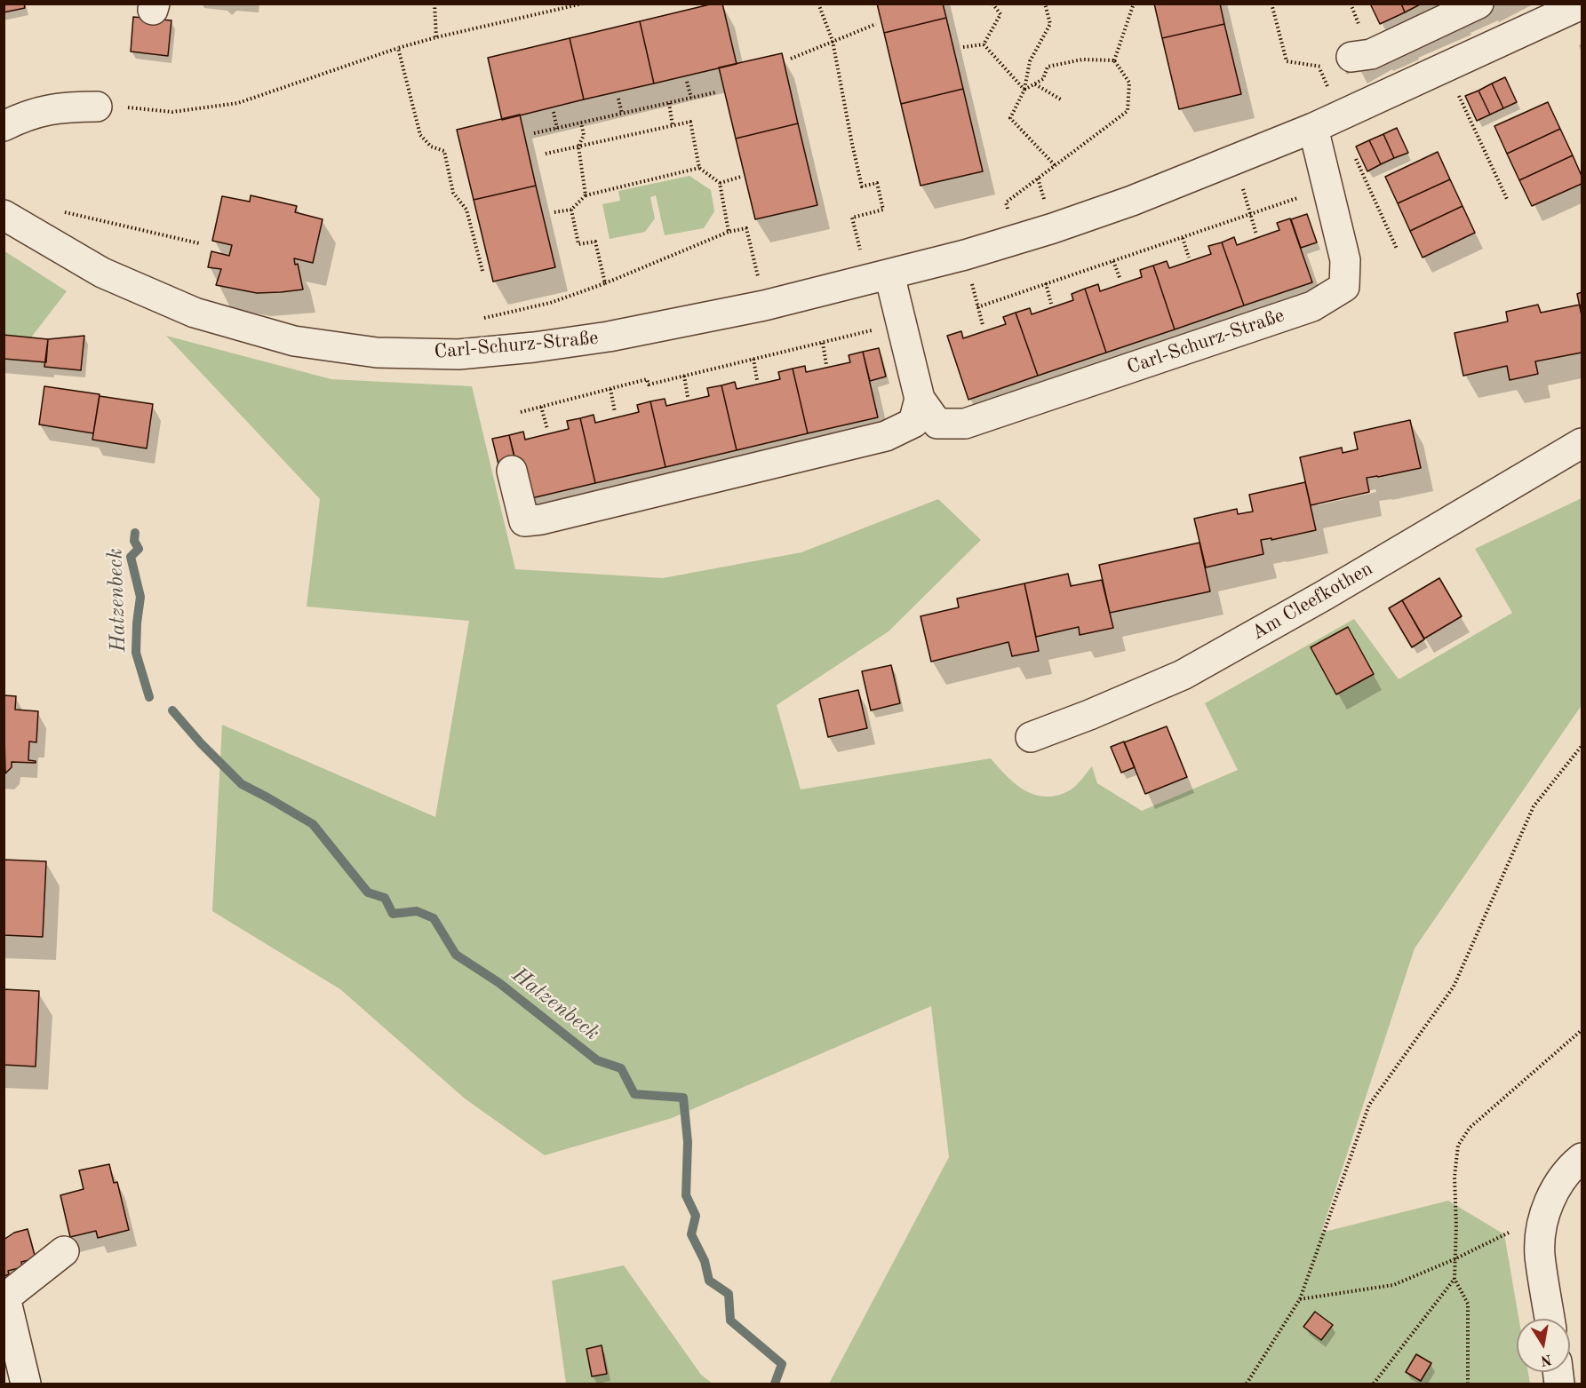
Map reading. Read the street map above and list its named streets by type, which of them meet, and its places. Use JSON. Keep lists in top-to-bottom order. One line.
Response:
{"streets":{"street":["Carl-Schurz-Straße","Am Cleefkothen"]},"water":["Hatzenbeck"],"north":"bottom"}
